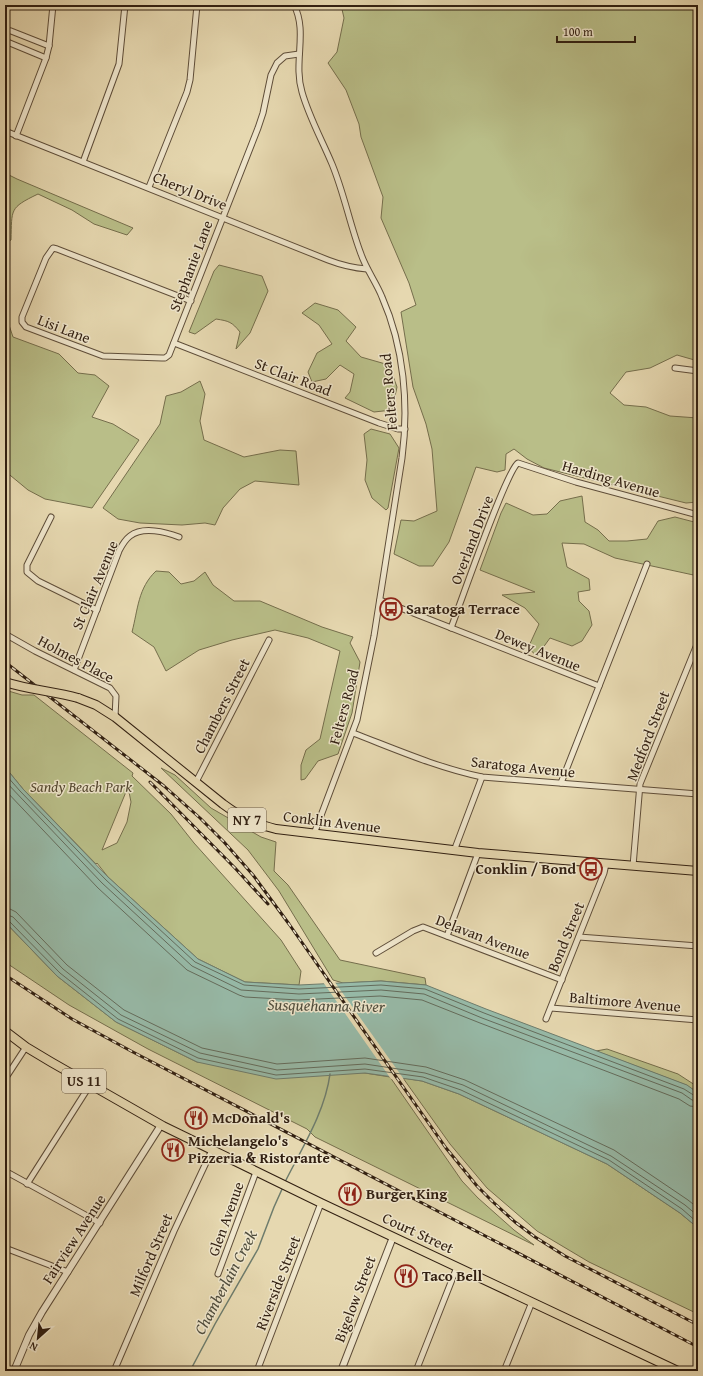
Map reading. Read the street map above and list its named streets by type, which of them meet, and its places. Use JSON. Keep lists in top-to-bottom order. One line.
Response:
{"streets":{"main road":["NY 7","Conklin Avenue","US 11","Court Street"],"street":["Cheryl Drive","Stephanie Lane","Lisi Lane","St Clair Road","Felters Road","Harding Avenue","Overland Drive","St Clair Avenue","Dewey Avenue","Holmes Place","Chambers Street","Medford Street","Saratoga Avenue","Delavan Avenue","Bond Street","Baltimore Avenue","Glen Avenue","Fairview Avenue","Milford Street","Riverside Street","Bigelow Street"]},"crossings":[["Cheryl Drive","Stephanie Lane"],["Cheryl Drive","Felters Road"],["Stephanie Lane","Lisi Lane"],["Stephanie Lane","St Clair Road"],["Stephanie Lane","Felters Road"],["Lisi Lane","St Clair Road"],["St Clair Road","Felters Road"],["Felters Road","Dewey Avenue"],["Felters Road","Saratoga Avenue"],["Felters Road","Conklin Avenue"],["Harding Avenue","Overland Drive"],["Overland Drive","Dewey Avenue"],["St Clair Avenue","Holmes Place"],["Holmes Place","Conklin Avenue"],["Chambers Street","Conklin Avenue"],["Medford Street","Saratoga Avenue"],["Medford Street","Conklin Avenue"],["Conklin Avenue","Bond Street"],["Delavan Avenue","Bond Street"],["Bond Street","Baltimore Avenue"],["Glen Avenue","Court Street"],["Court Street","Fairview Avenue"],["Court Street","Milford Street"],["Court Street","Riverside Street"],["Court Street","Bigelow Street"]],"water":["Susquehanna River","Chamberlain Creek"],"parks":["Sandy Beach Park"],"places":{"bus stop":["Saratoga Terrace","Conklin / Bond"],"restaurant":["McDonald's","Michelangelo's Pizzeria & Ristorante","Burger King","Taco Bell"]},"scale_bar":"100 m","north":"bottom left"}
